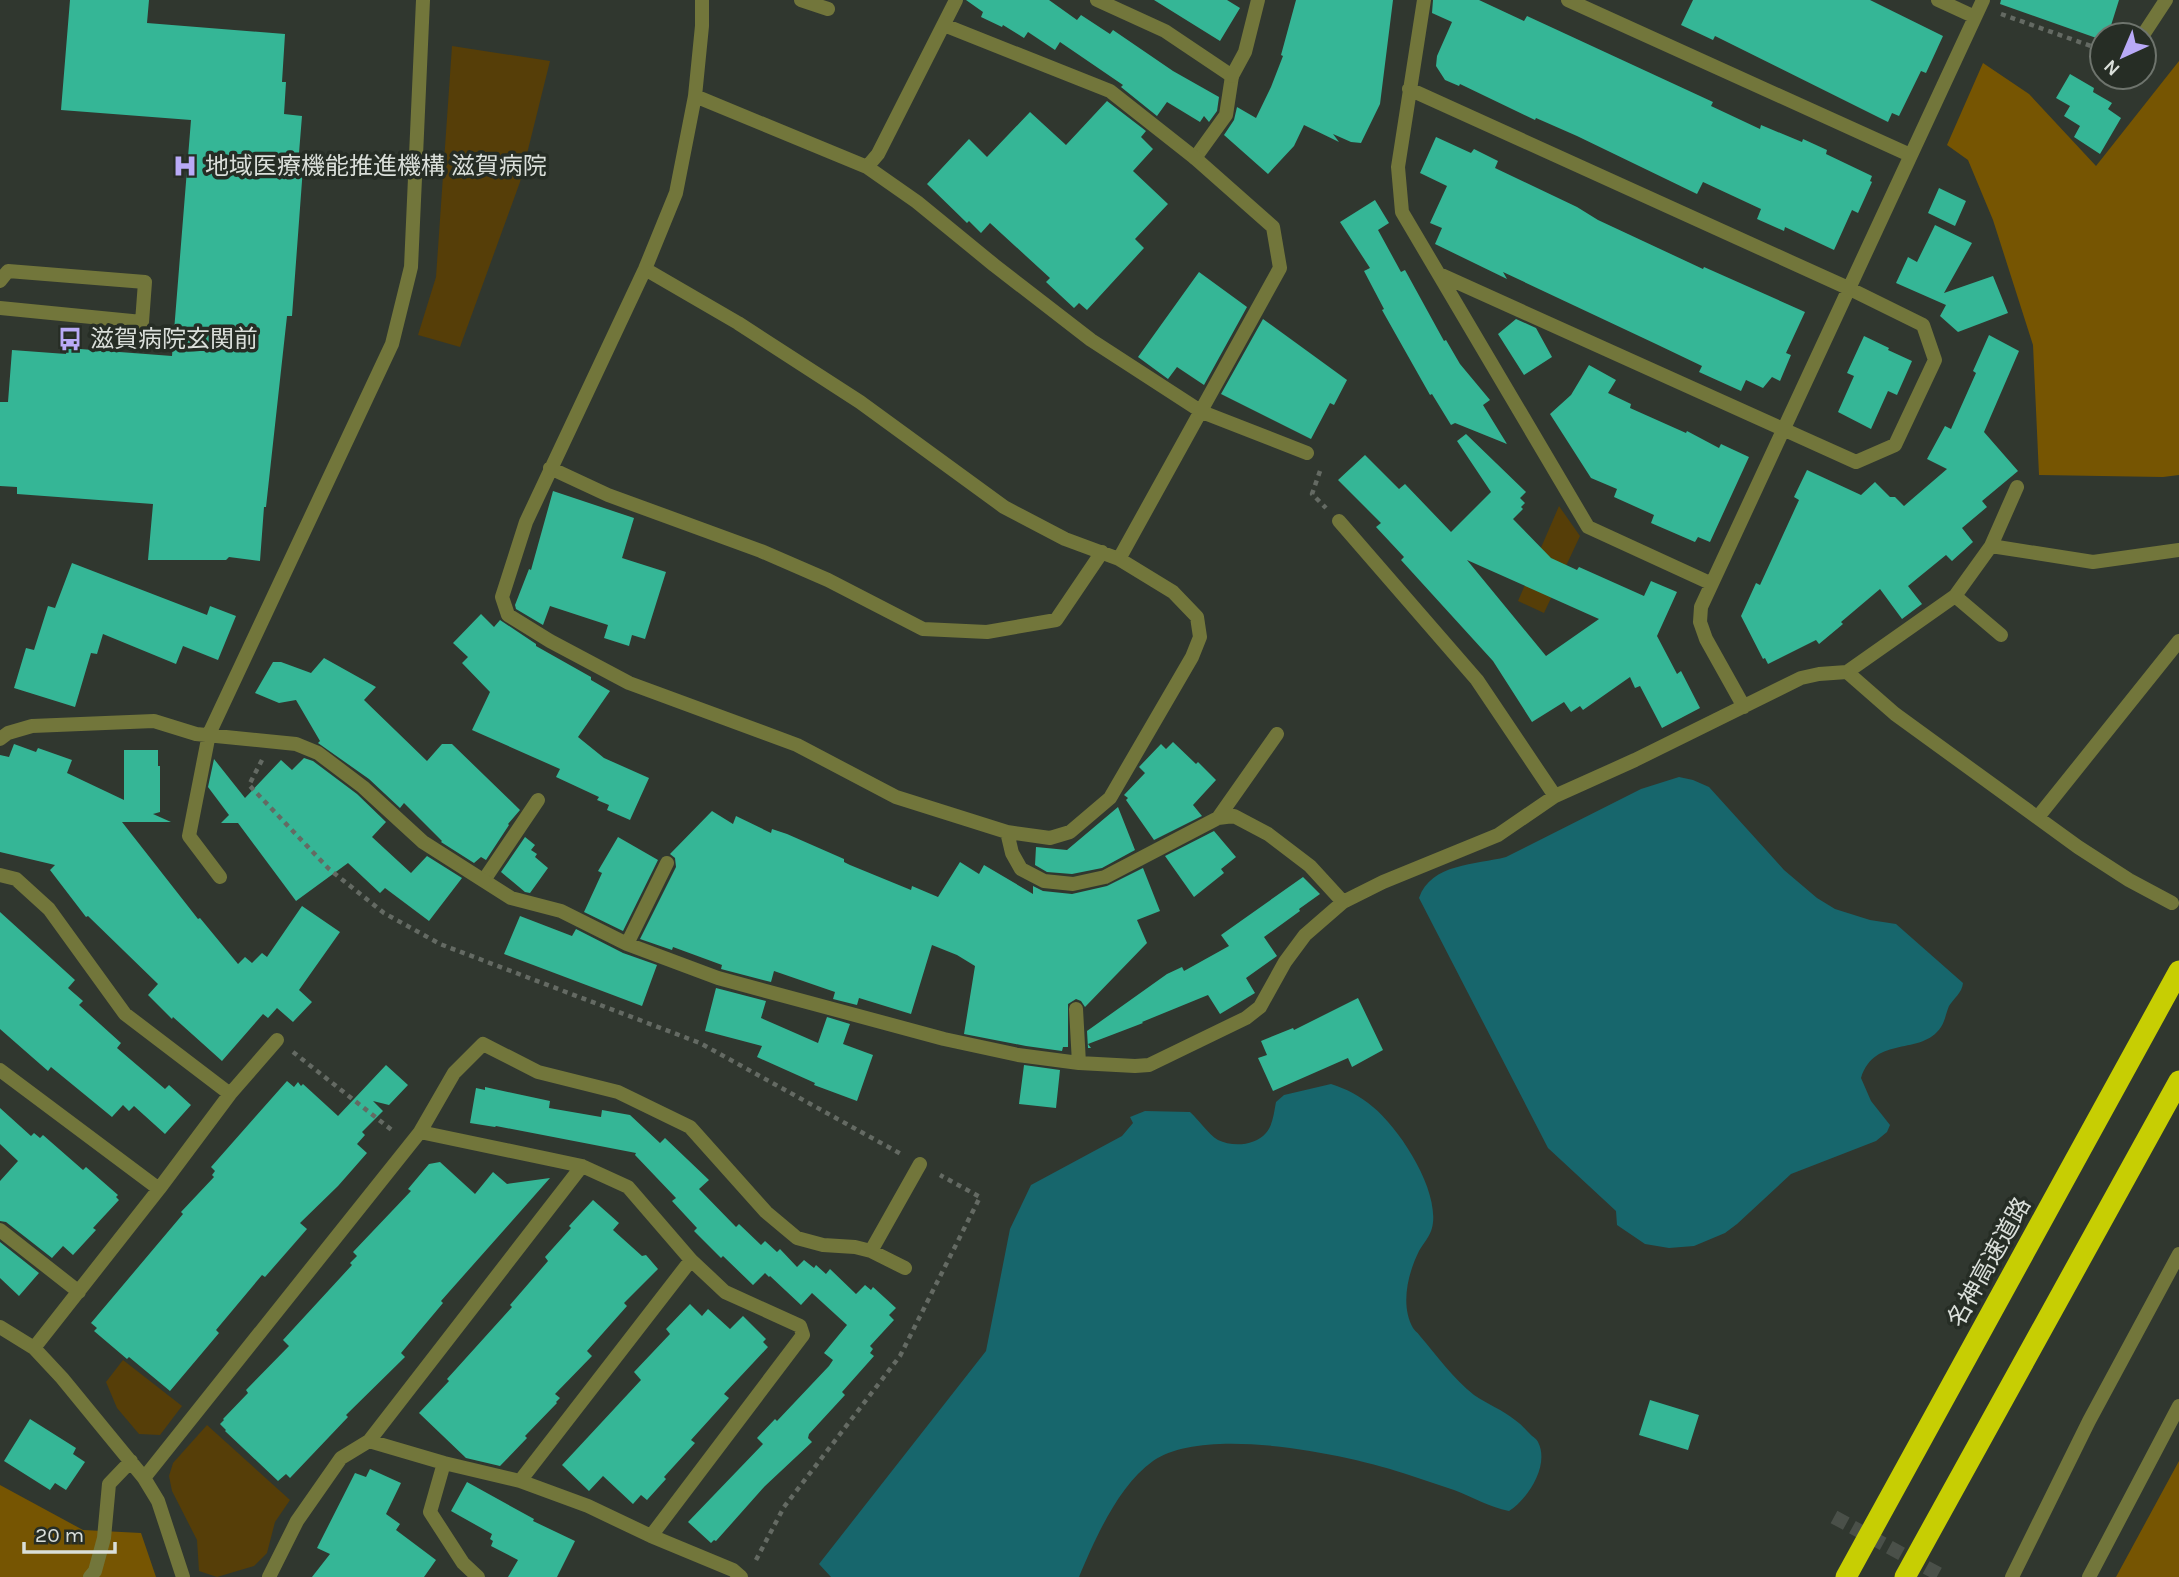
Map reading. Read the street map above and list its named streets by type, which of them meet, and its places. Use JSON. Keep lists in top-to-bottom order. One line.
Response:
{"streets":{"highway":["名神高速道路"]},"places":{"hospital":["地域医療機能推進機構 滋賀病院"],"bus stop":["滋賀病院玄関前"]},"scale_bar":"20 m","north":"bottom left"}
